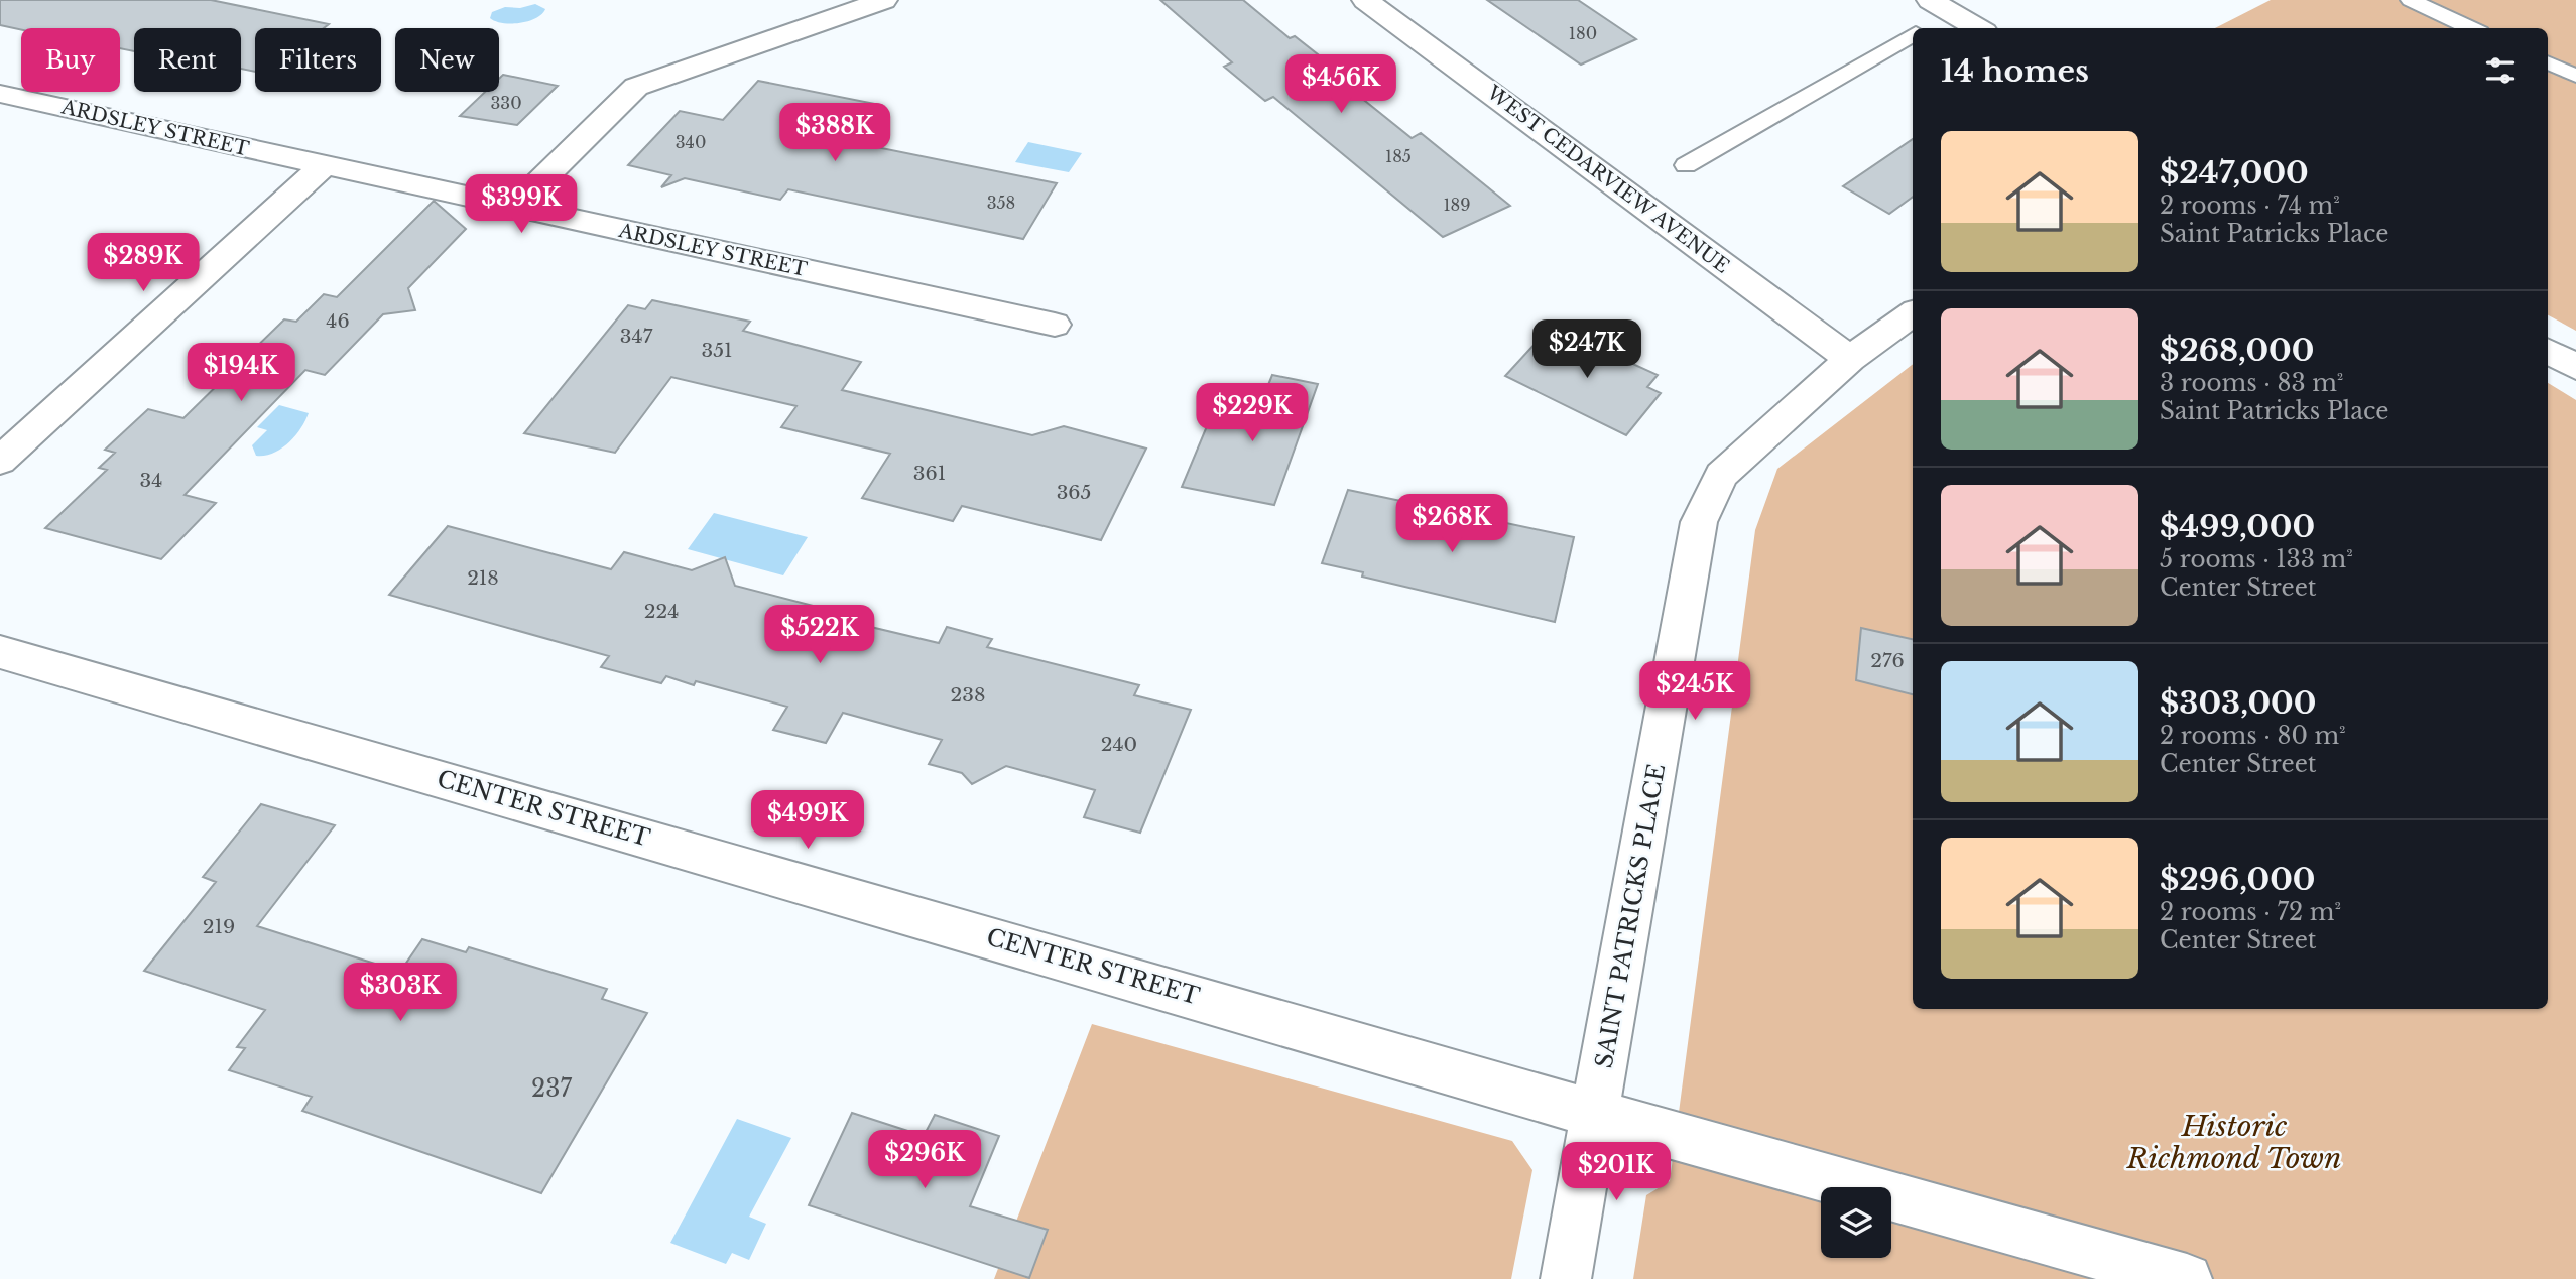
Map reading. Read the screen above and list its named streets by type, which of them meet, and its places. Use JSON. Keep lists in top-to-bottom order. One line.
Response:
{"streets":{"street":["ARDSLEY STREET","WEST CEDARVIEW AVENUE","CENTER STREET","SAINT PATRICKS PLACE"]},"crossings":[["WEST CEDARVIEW AVENUE","SAINT PATRICKS PLACE"],["CENTER STREET","SAINT PATRICKS PLACE"]],"parks":["Historic Richmond Town"],"house_numbers":["180","330","340","185","358","189","46","347","351","361","34","365","218","224","276","238","240","219","237"],"page":{"chip":["Buy","Rent","Filters","New"],"heading":"14 homes","price":["$456K","$388K","$399K","$289K","$247K","$194K","$229K","$268K","$522K","$245K","$499K","$303K","$296K","$201K"],"list":[{"name":"$247,000","note":"2 rooms · 74 m² · Saint Patricks Place"},{"name":"$268,000","note":"3 rooms · 83 m² · Saint Patricks Place"},{"name":"$499,000","note":"5 rooms · 133 m² · Center Street"},{"name":"$303,000","note":"2 rooms · 80 m² · Center Street"},{"name":"$296,000","note":"2 rooms · 72 m² · Center Street"}]}}
